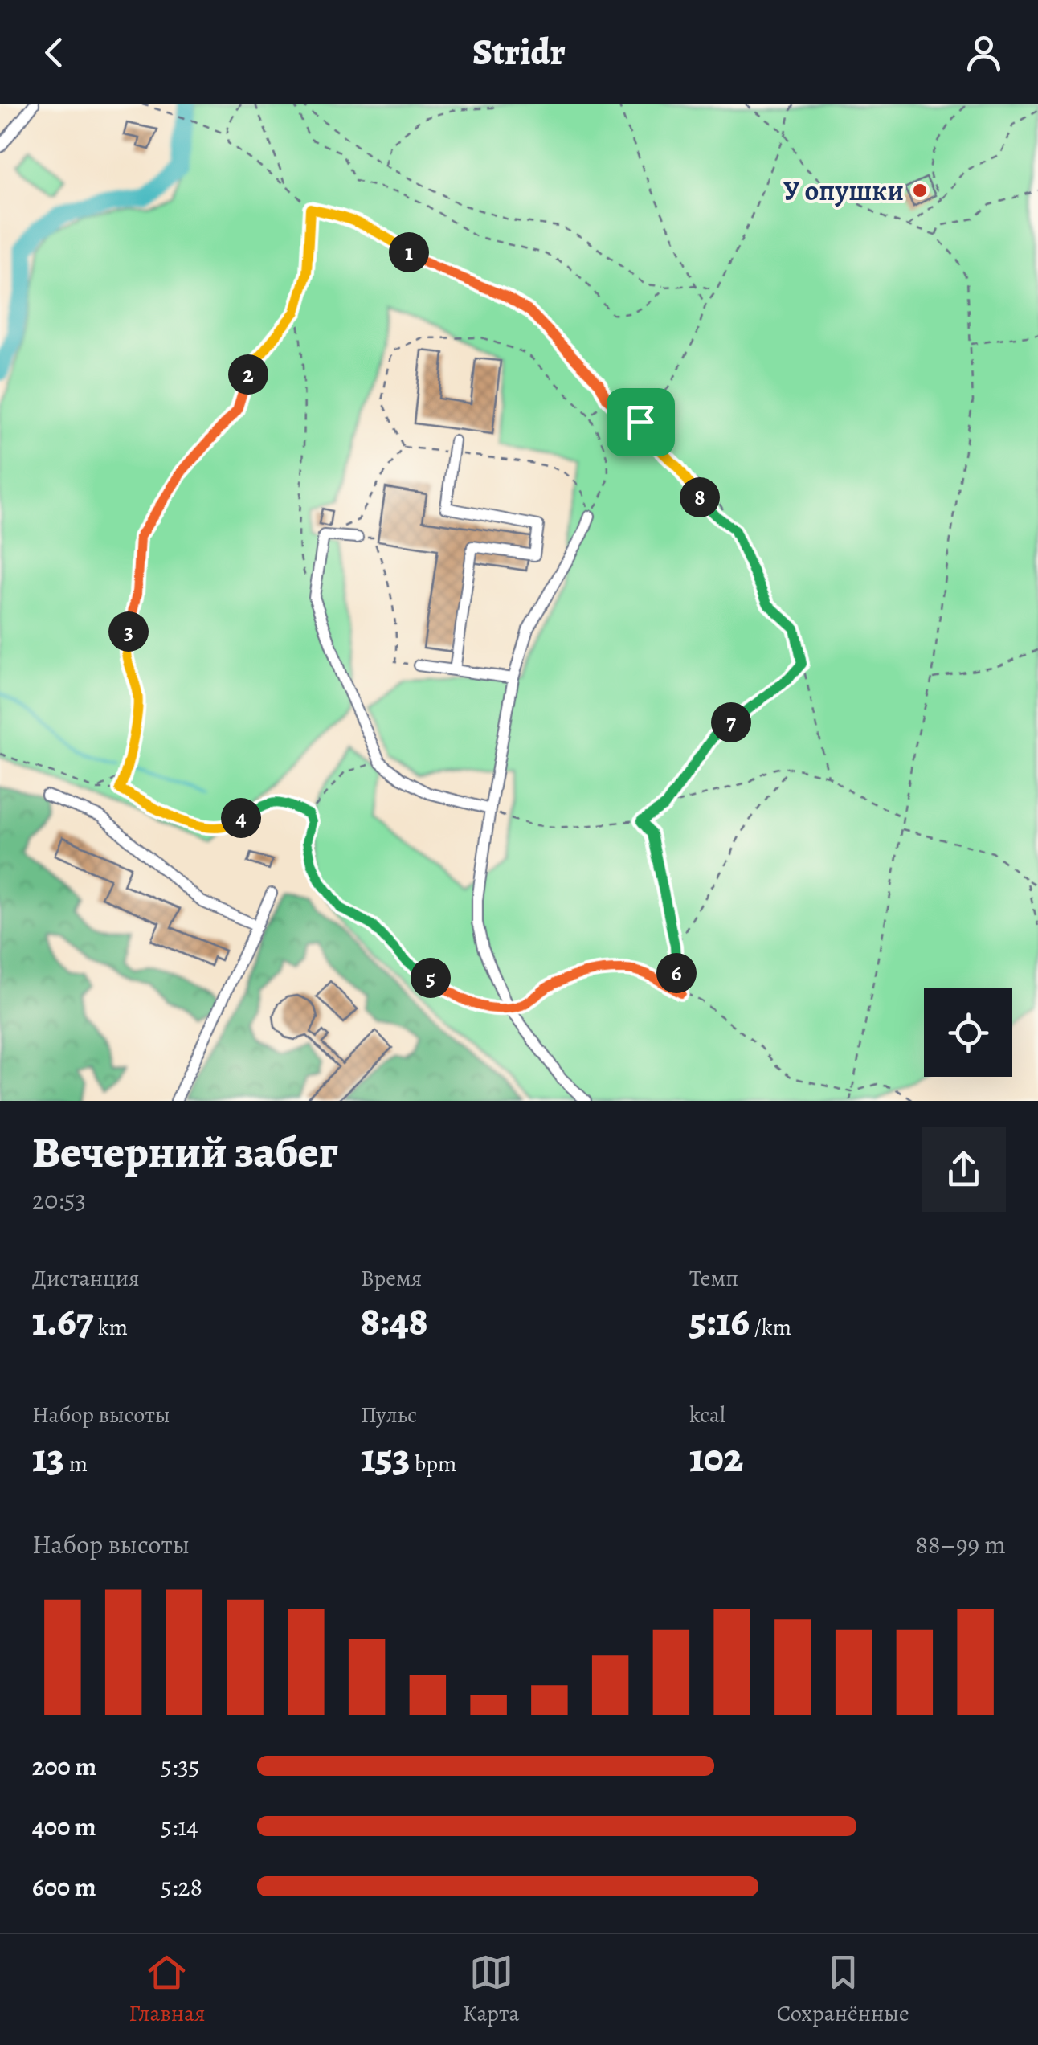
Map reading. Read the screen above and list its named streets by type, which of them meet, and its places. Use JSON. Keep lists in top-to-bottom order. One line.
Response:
{"places":["У опушки"],"page":{"header":"Stridr","pins":["1","2","8","3","7","4","6","5"],"heading":["Вечерний забег","20:53"],"stats":[["Дистанция","1.67 km"],["Время","8:48"],["Темп","5:16 /km"],["Набор высоты","13 m"],["Пульс","153 bpm"],["kcal","102"]],"chart":["Набор высоты","88–99 m"],"list":[{"name":"200 m","note":"5:35"},{"name":"400 m","note":"5:14"},{"name":"600 m","note":"5:28"}],"tabs":["Главная","Карта","Сохранённые"]}}
